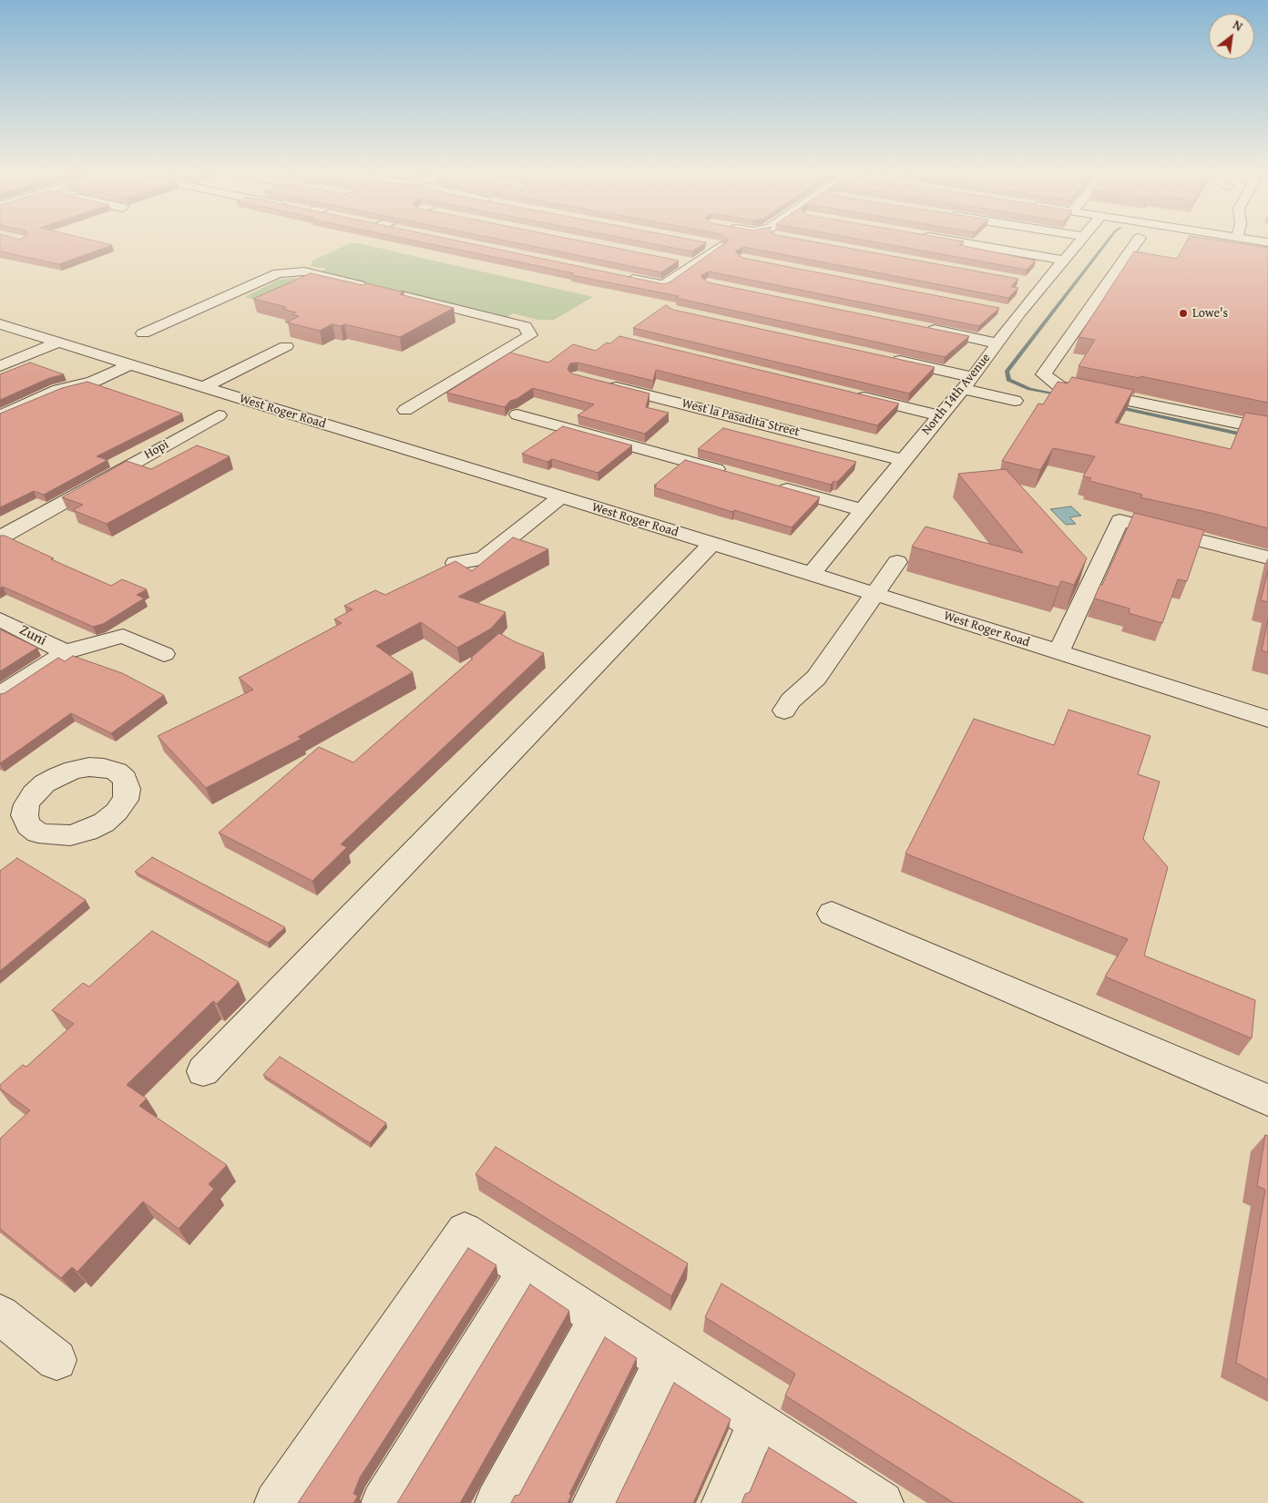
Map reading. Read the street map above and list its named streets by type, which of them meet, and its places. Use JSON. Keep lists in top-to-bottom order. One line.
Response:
{"streets":{"street":["North 14th Avenue","West Roger Road","West la Pasadita Street","Hopi","Zuni"]},"crossings":[["North 14th Avenue","West Roger Road"],["North 14th Avenue","West la Pasadita Street"]],"places":["Lowe's"],"north":"top right"}
